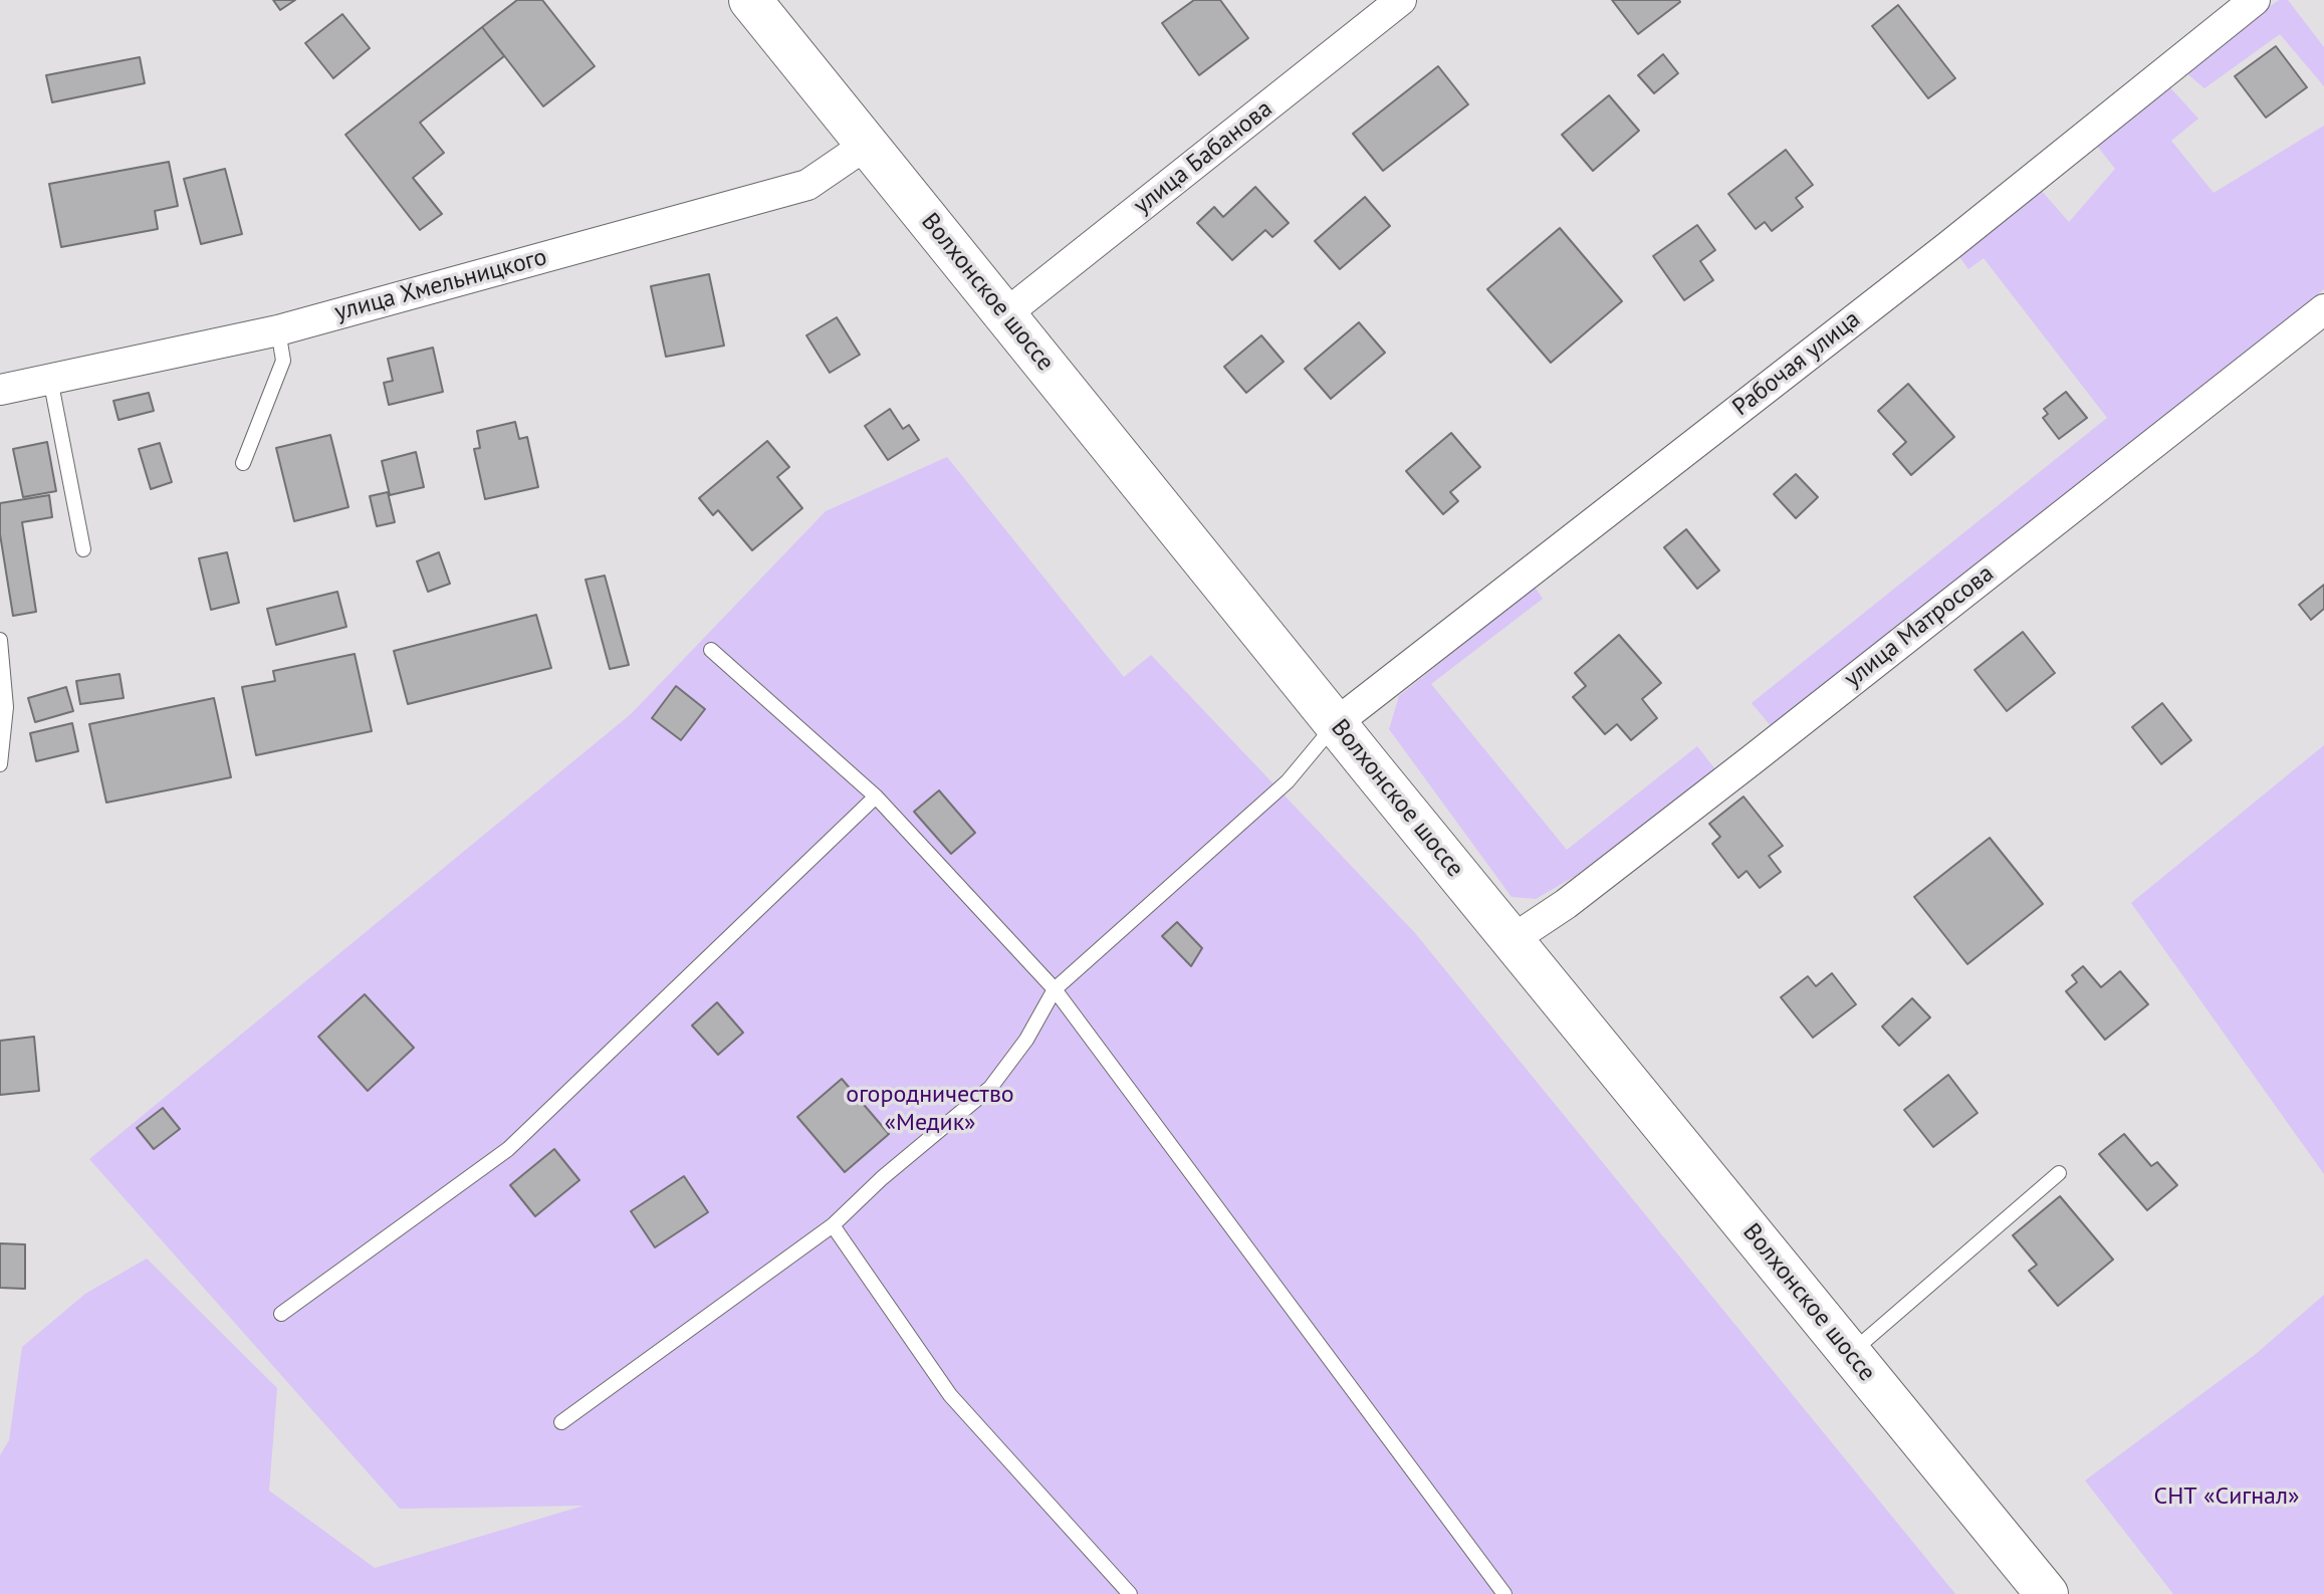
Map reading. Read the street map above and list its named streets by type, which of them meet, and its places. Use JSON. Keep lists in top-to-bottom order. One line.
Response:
{"streets":{"main road":["Волхонское шоссе"],"street":["улица Бабанова","улица Хмельницкого","Рабочая улица","улица Матросова"]},"crossings":[["улица Бабанова","Волхонское шоссе"],["улица Хмельницкого","Волхонское шоссе"],["Волхонское шоссе","Рабочая улица"],["Волхонское шоссе","улица Матросова"]],"parks":["огородничество «Медик»","СНТ «Сигнал»"]}
